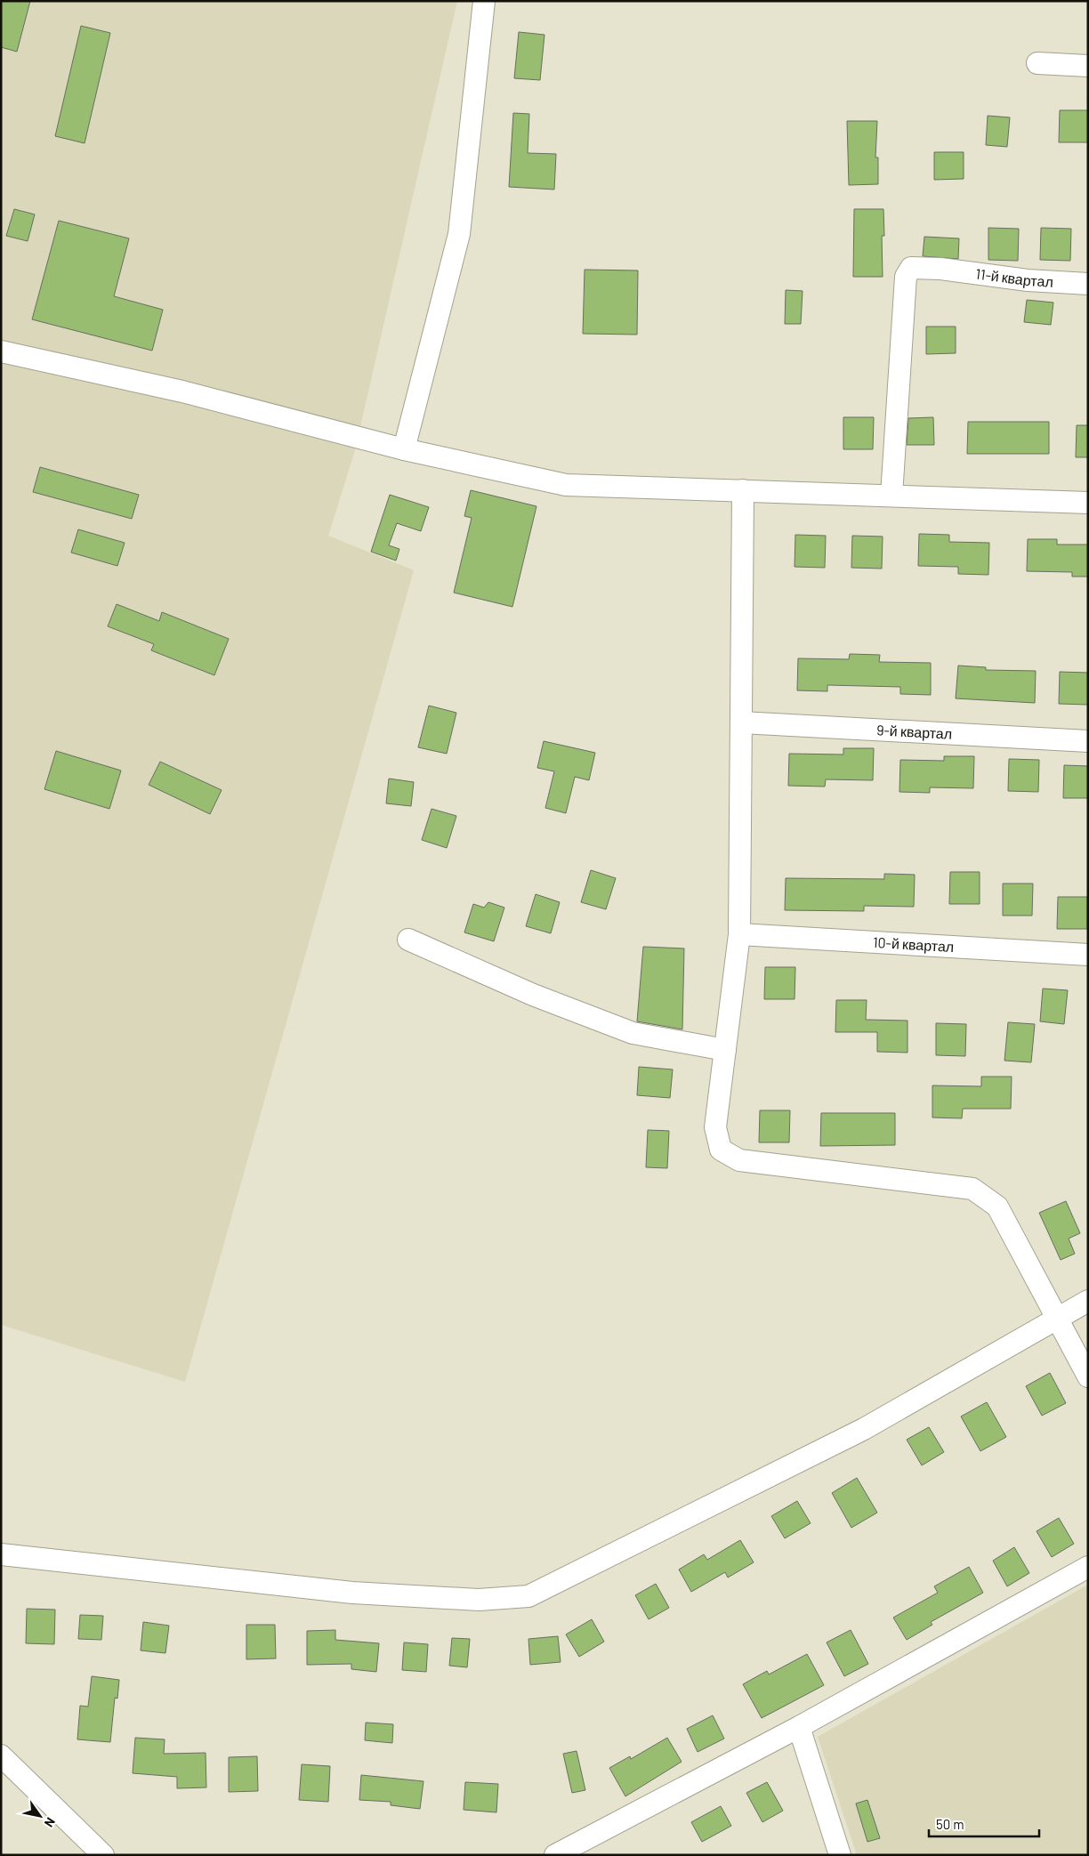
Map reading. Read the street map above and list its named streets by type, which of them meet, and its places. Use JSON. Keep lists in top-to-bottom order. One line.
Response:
{"streets":{"street":["11-й квартал","9-й квартал","10-й квартал"]},"scale_bar":"50 m","north":"bottom right"}
